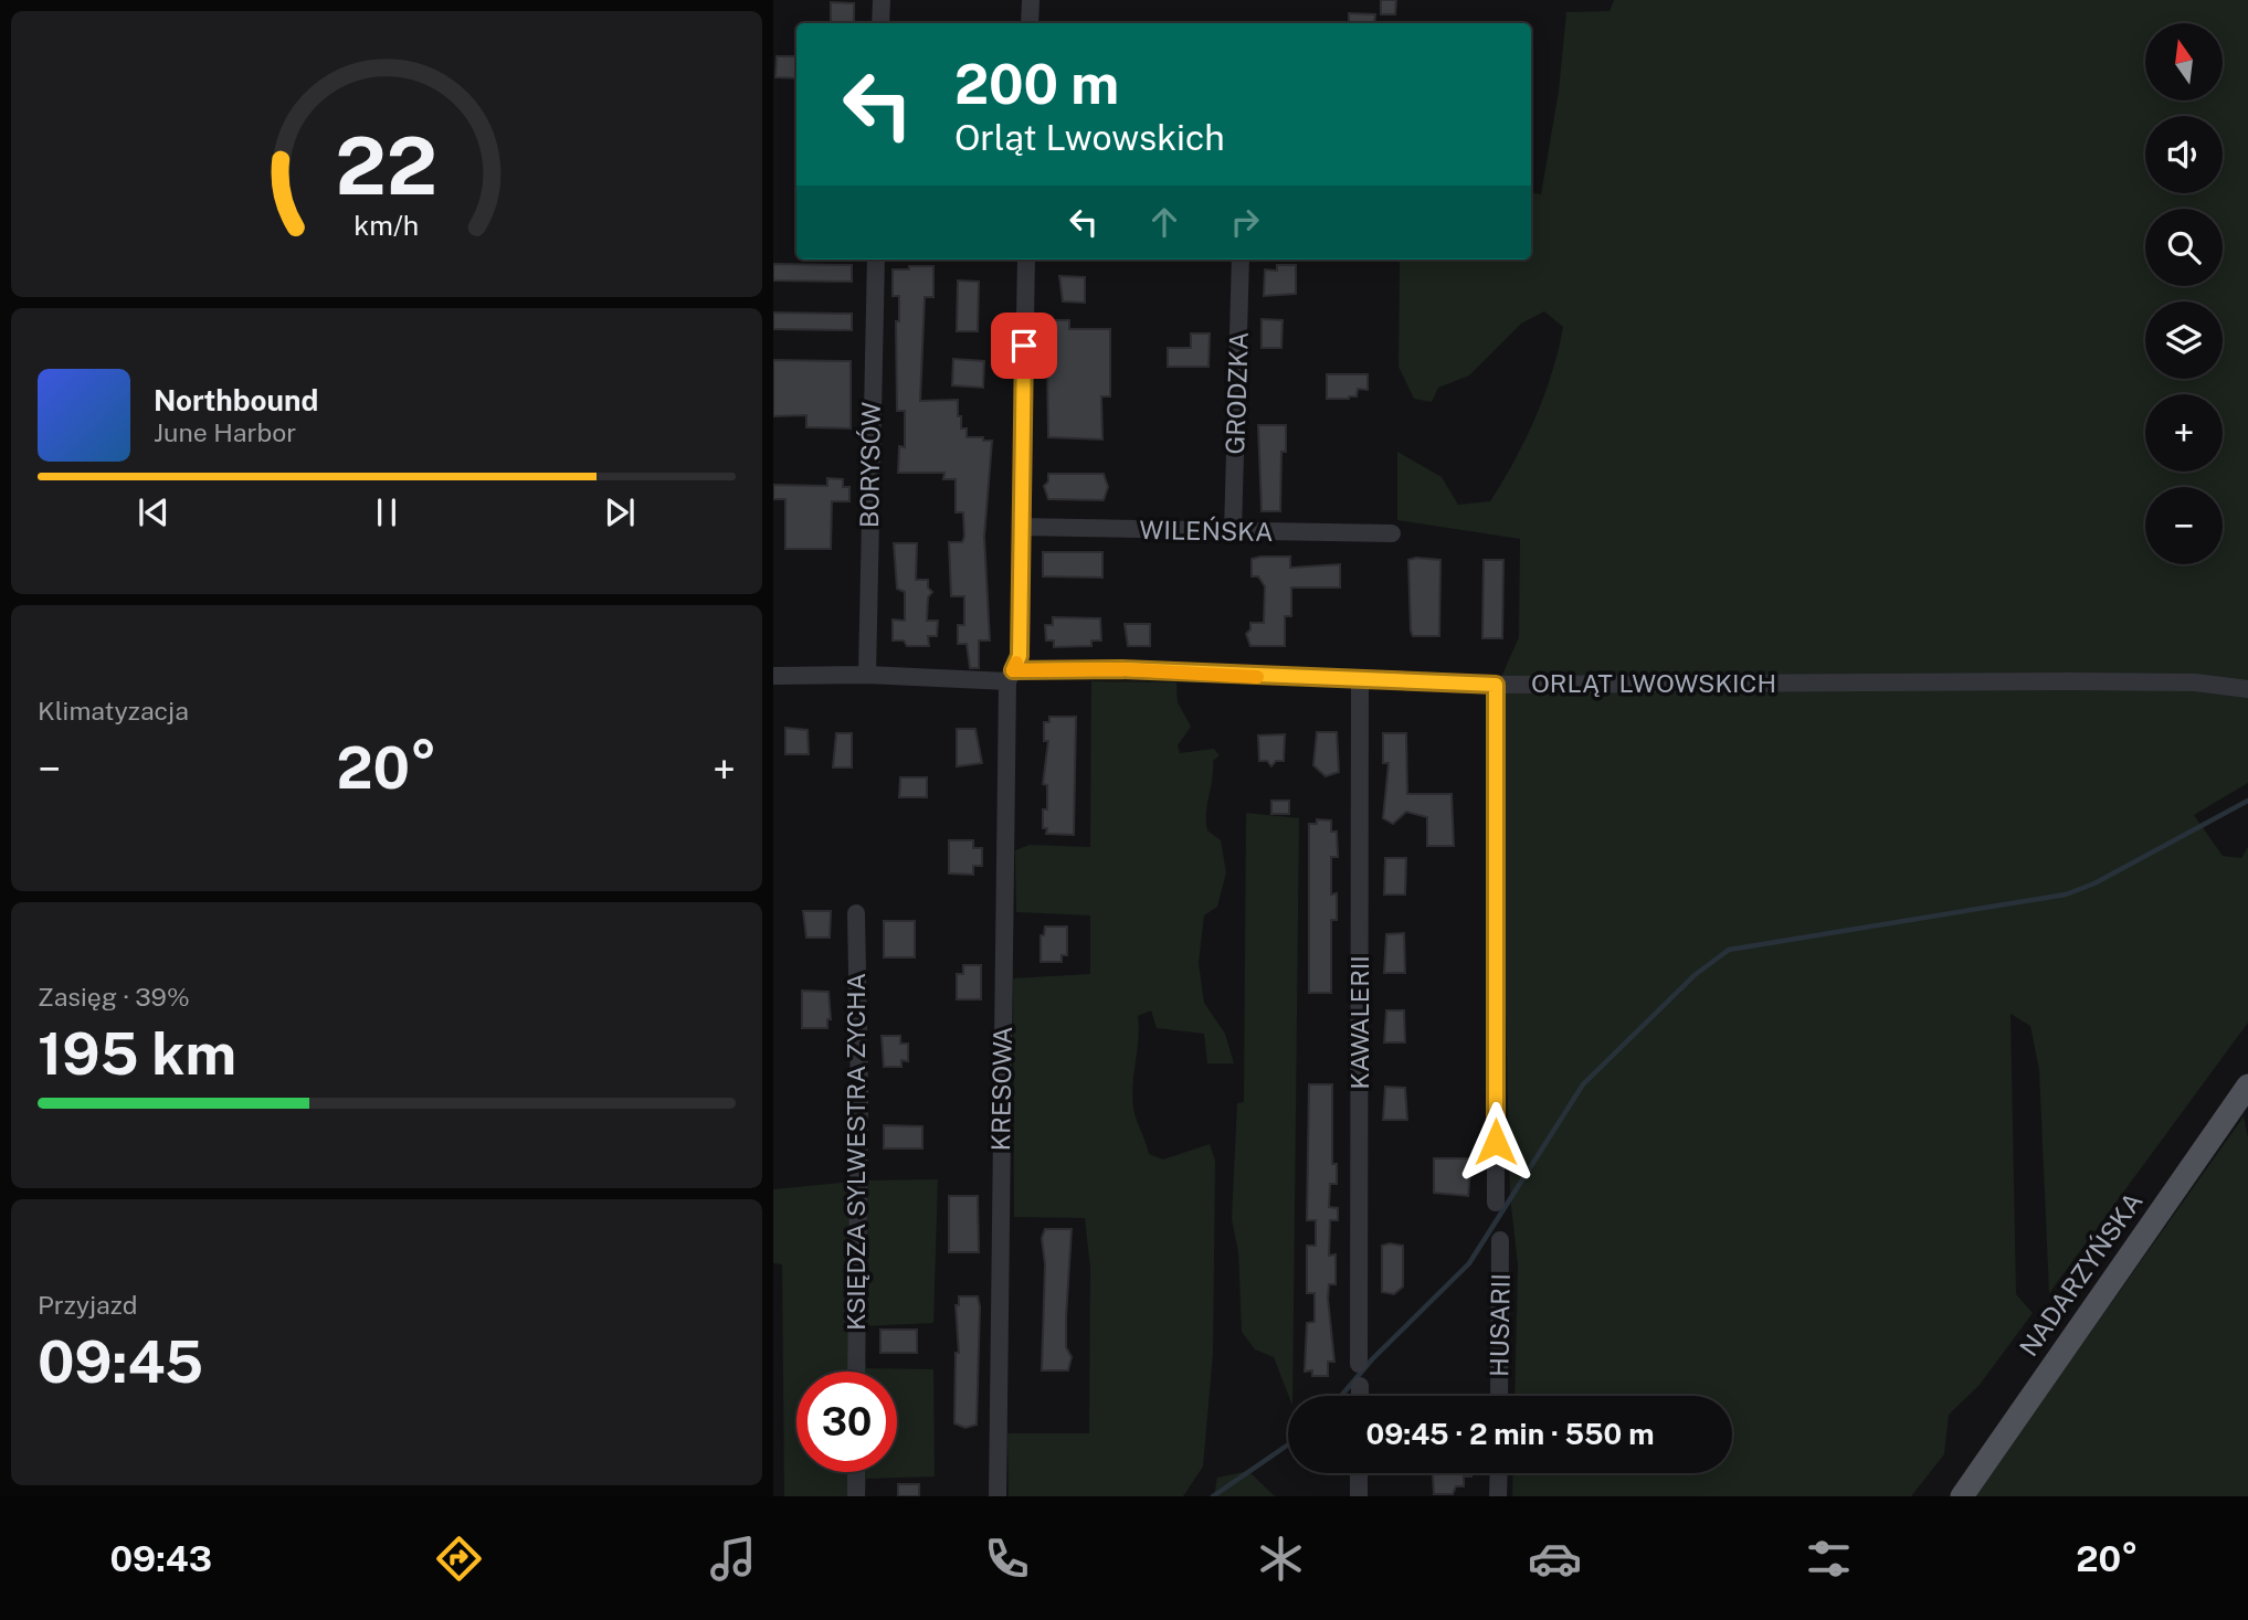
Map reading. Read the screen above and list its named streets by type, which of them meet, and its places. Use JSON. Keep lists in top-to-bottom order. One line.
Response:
{"streets":{"main road":["NADARZYŃSKA"],"street":["GRODZKA","BORYSÓW","WILEŃSKA","ORLĄT LWOWSKICH","KAWALERII","KRESOWA","KSIĘDZA SYLWESTRA ZYCHA","HUSARII"]},"crossings":[["GRODZKA","WILEŃSKA"],["BORYSÓW","ORLĄT LWOWSKICH"],["WILEŃSKA","KRESOWA"],["ORLĄT LWOWSKICH","KAWALERII"],["ORLĄT LWOWSKICH","KRESOWA"]],"north":"top","page":{"map_buttons":["+","−"],"turn":["200 m","Orląt Lwowskich"],"song":["Northbound","June Harbor"],"tile":["Klimatyzacja",["Zasięg · 39%","195 km"],["Przyjazd","09:45"]],"heat":["−","20°","+"],"limit":"30","trip":"09:45 · 2 min · 550 m","tabs":["09:43","20°"],"gauge":["22","km/h"]}}
